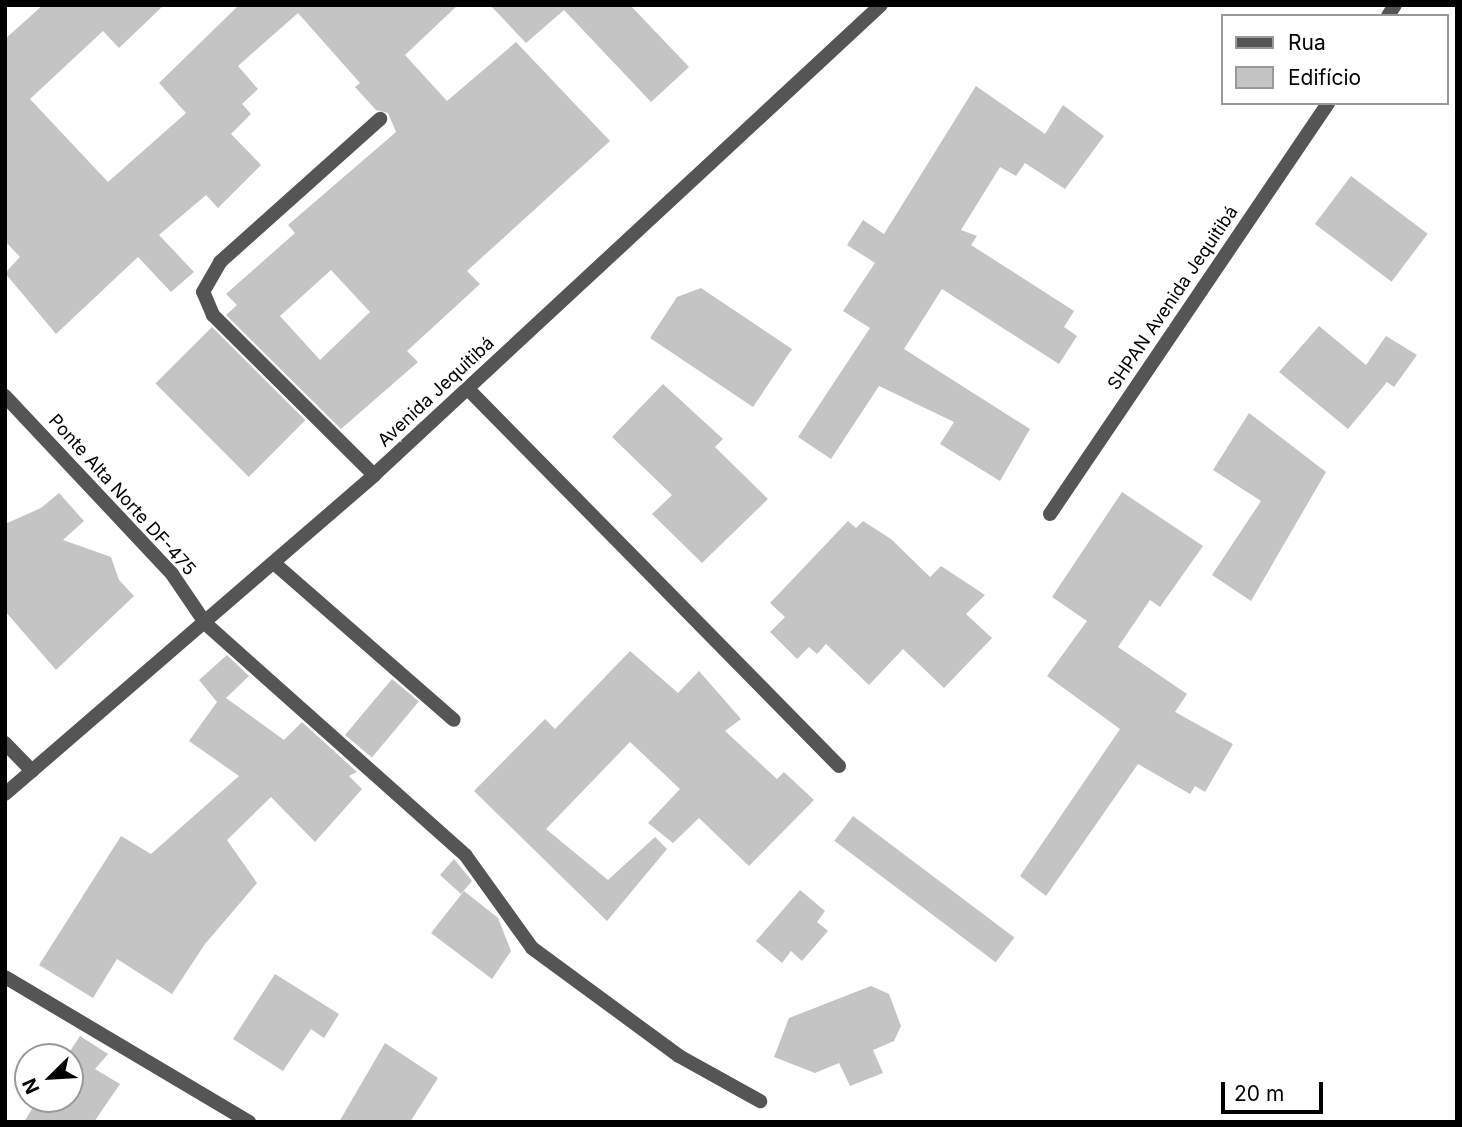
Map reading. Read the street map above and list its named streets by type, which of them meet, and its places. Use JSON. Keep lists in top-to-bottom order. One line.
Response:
{"streets":{"street":["SHPAN Avenida Jequitibá","Avenida Jequitibá","Ponte Alta Norte DF-475"]},"crossings":[["Avenida Jequitibá","Ponte Alta Norte DF-475"]],"legend":["Rua","Edifício"],"scale_bar":"20 m","north":"bottom left"}
